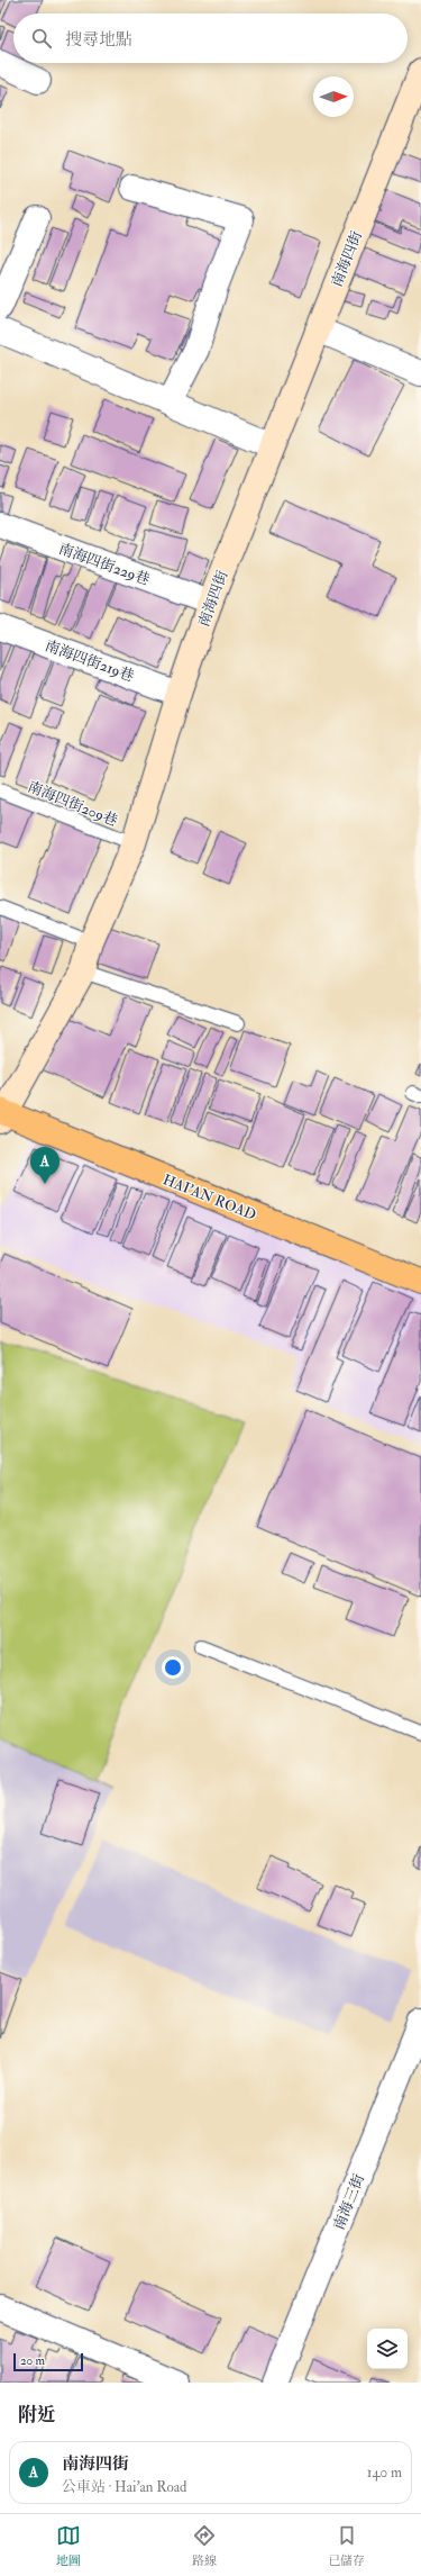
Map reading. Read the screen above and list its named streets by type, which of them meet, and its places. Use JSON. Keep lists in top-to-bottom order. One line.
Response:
{"streets":{"main road":["HAI'AN ROAD"],"street":["南海四街","南海四街229巷","南海四街219巷","南海三街"],"lane":["南海四街209巷"]},"crossings":[["南海四街","南海四街229巷"],["南海四街","南海四街219巷"],["南海四街","南海四街209巷"],["南海四街","HAI'AN ROAD"]],"scale_bar":"20 m","north":"right","page":{"search":"搜尋地點","pins":"A","scale":"20 m","heading":"附近","list":[{"mark":"A","name":"南海四街","note":"公車站 · Hai'an Road","value":"140 m"}],"nav":["地圖","路線","已儲存"]}}
